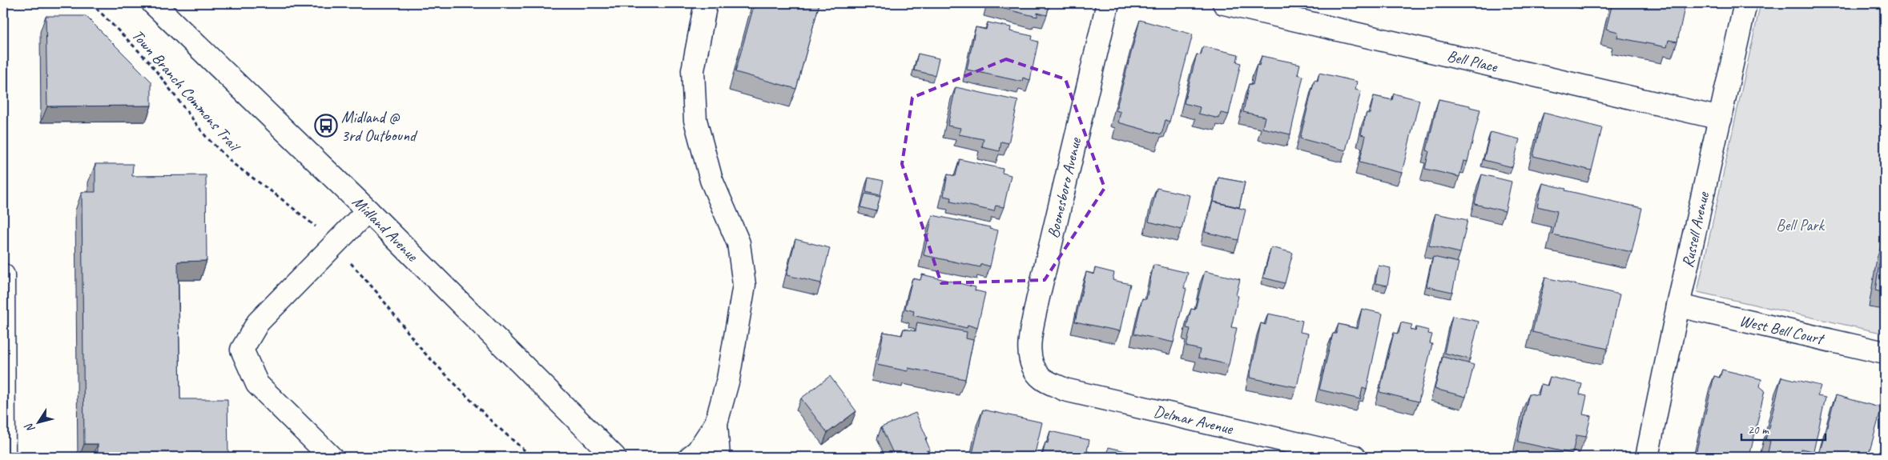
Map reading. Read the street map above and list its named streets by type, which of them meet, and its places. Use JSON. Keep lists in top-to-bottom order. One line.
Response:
{"streets":{"street":["Bell Place","Boonesboro Avenue","Midland Avenue","Russell Avenue","West Bell Court","Delmar Avenue"],"path":["Town Branch Commons Trail"]},"crossings":[["Bell Place","Russell Avenue"],["Boonesboro Avenue","Delmar Avenue"],["Russell Avenue","West Bell Court"]],"parks":["Bell Park"],"places":{"bus stop":["Midland @ 3rd Outbound"]},"scale_bar":"20 m","north":"bottom left"}
